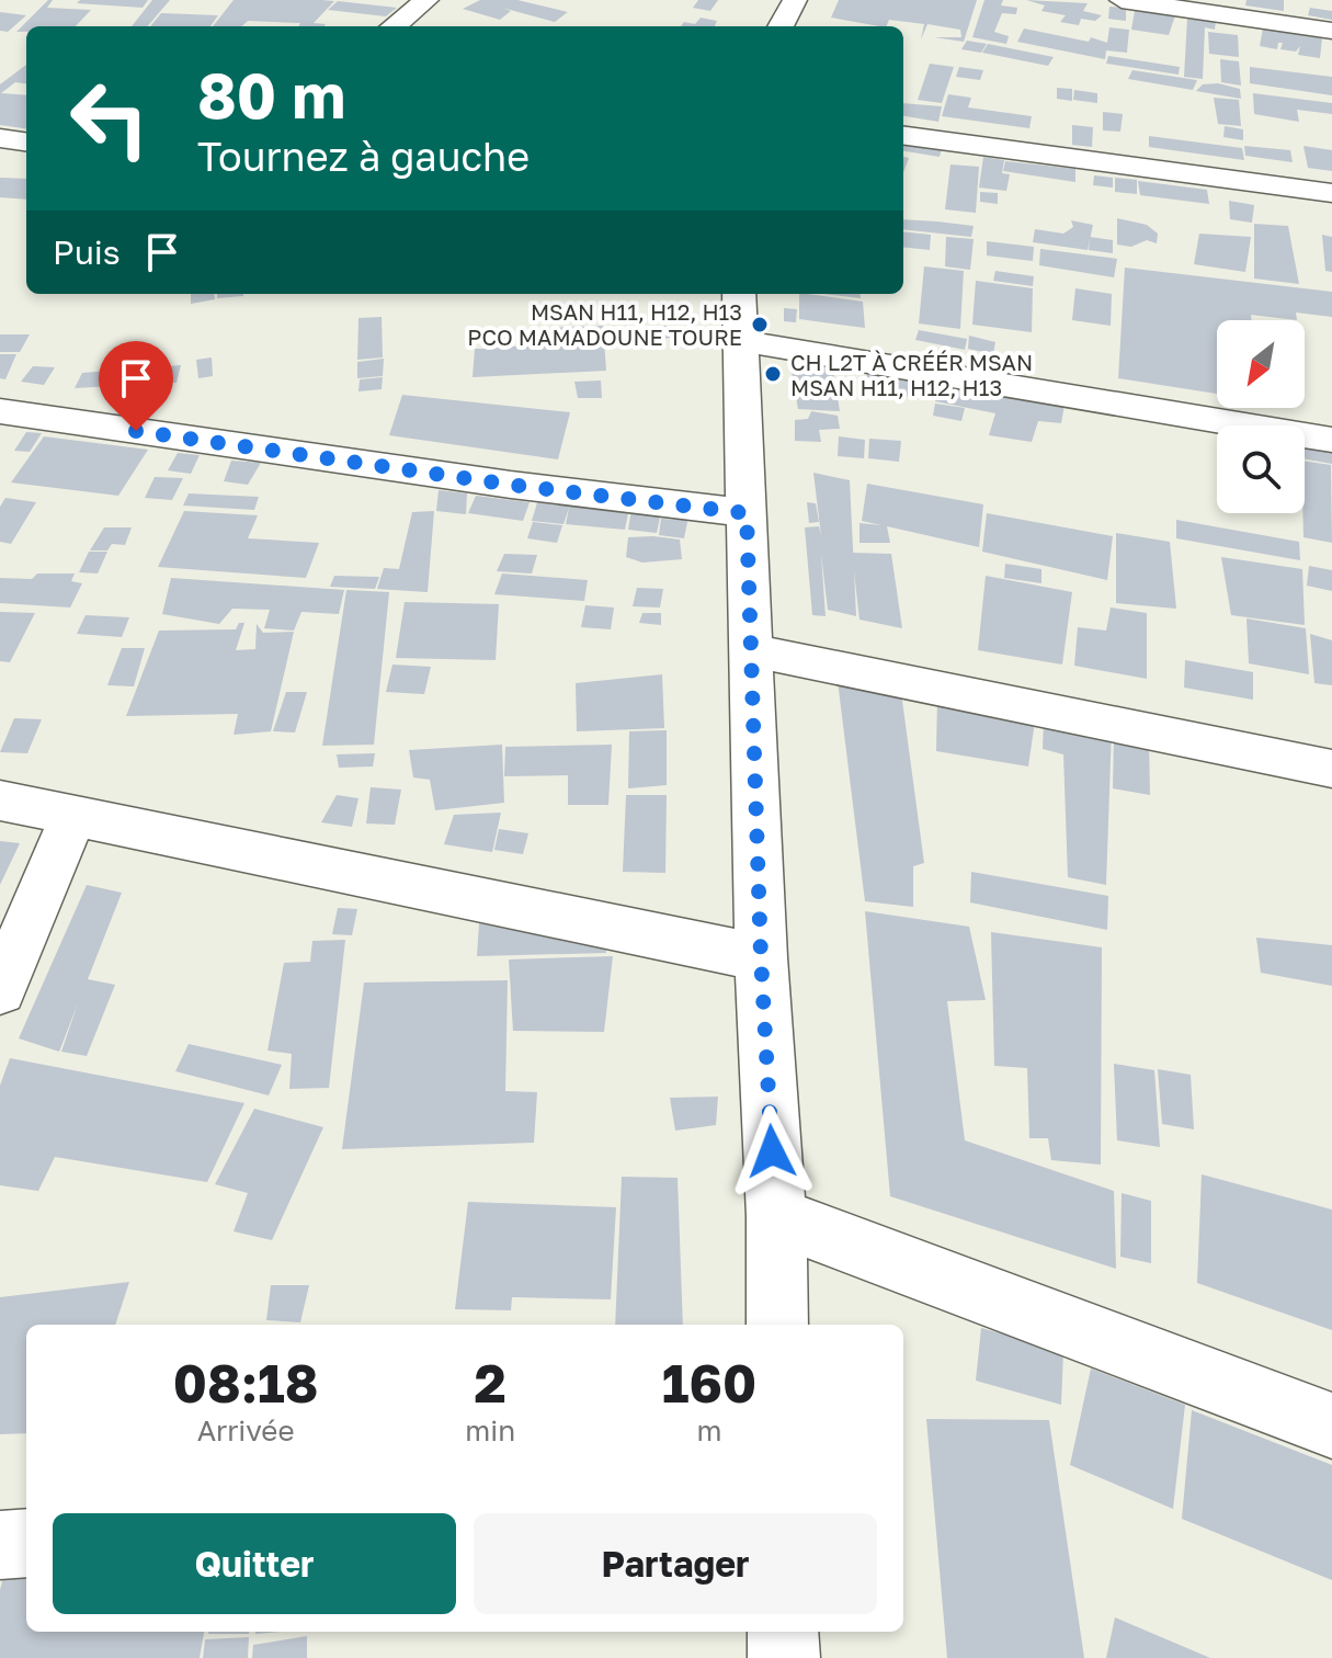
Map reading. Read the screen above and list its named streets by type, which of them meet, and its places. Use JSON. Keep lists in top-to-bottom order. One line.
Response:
{"places":["MSAN H11, H12, H13 PCO MAMADOUNE TOURE","CH L2T À CRÉÉR MSAN MSAN H11, H12, H13"],"north":"bottom left","page":{"turn":["80 m","Tournez à gauche"],"then":"Puis","eta":["08:18","Arrivée","2","min","160","m"],"buttons":["Quitter","Partager"]}}
